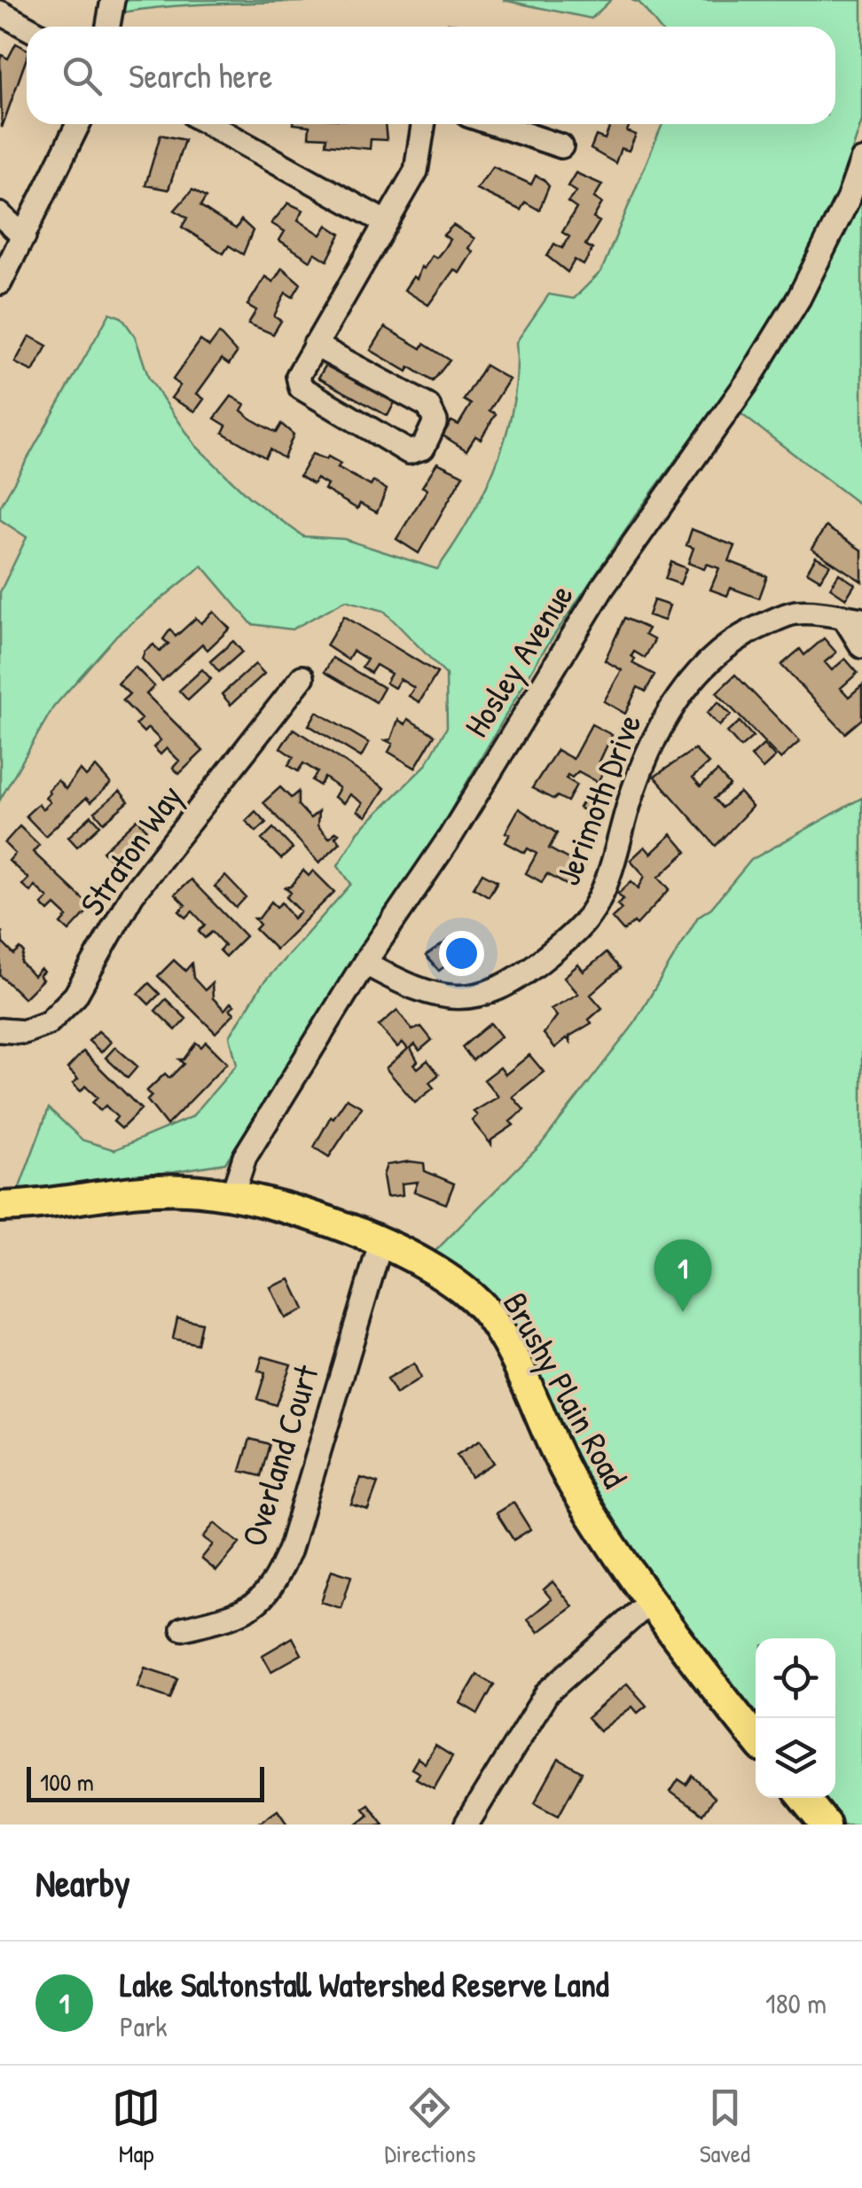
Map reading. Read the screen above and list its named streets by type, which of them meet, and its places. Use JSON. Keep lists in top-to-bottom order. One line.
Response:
{"streets":{"main road":["Brushy Plain Road"],"street":["Hosley Avenue","Jerimoth Drive","Straton Way","Overland Court"]},"crossings":[["Hosley Avenue","Jerimoth Drive"],["Hosley Avenue","Brushy Plain Road"],["Brushy Plain Road","Overland Court"]],"scale_bar":"100 m","page":{"search":"Search here","pins":"1","scale":"100 m","heading":"Nearby","list":[{"mark":"1","name":"Lake Saltonstall Watershed Reserve Land","note":"Park","value":"180 m"}],"nav":["Map","Directions","Saved"]}}
